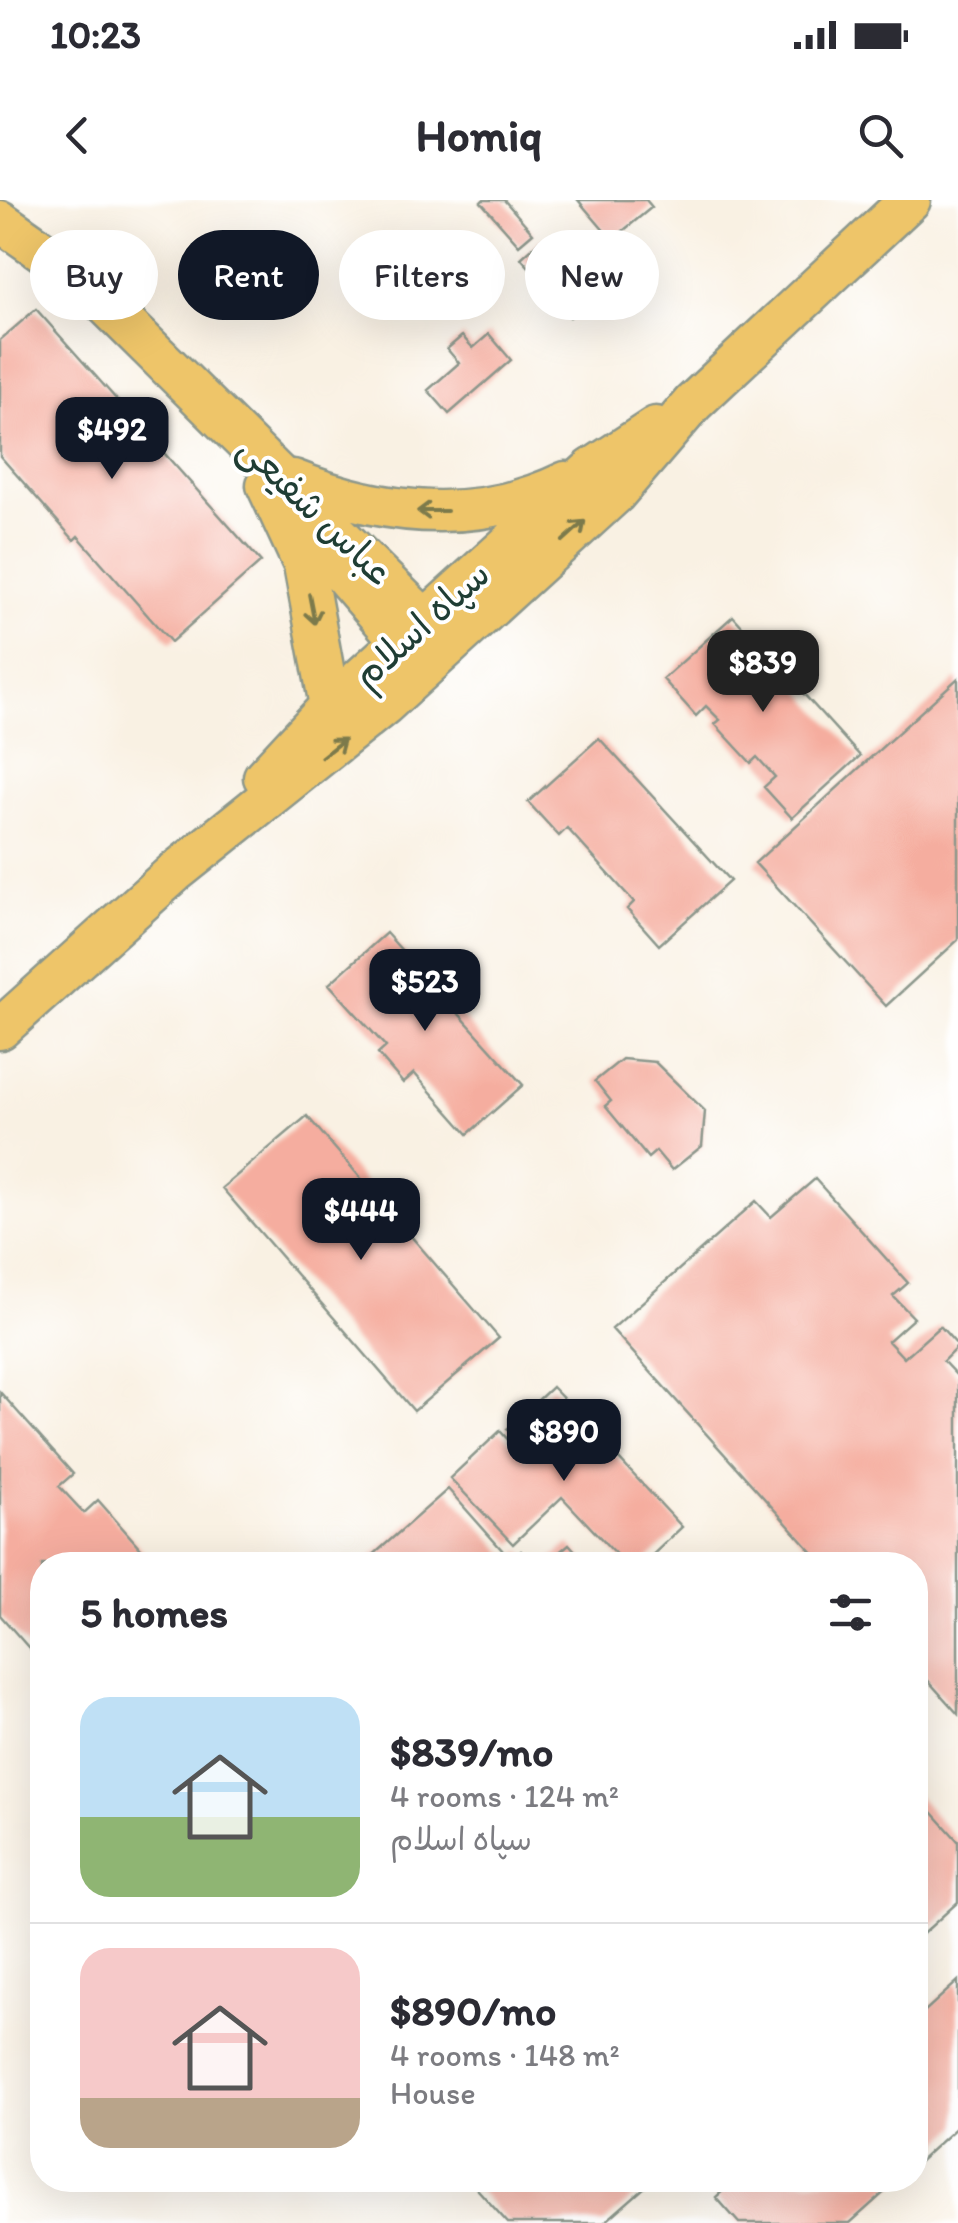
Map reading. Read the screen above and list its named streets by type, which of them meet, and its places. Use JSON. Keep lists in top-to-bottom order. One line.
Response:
{"streets":{"main road":["عباس شفیعی","سپاه اسلام"]},"crossings":[["عباس شفیعی","سپاه اسلام"]],"page":{"status":"10:23","header":"Homiq","chip":["Buy","Rent","Filters","New"],"price":["$492","$839","$523","$444","$890"],"heading":"5 homes","list":[{"name":"$839/mo","note":"4 rooms · 124 m² · سپاه اسلام"},{"name":"$890/mo","note":"4 rooms · 148 m² · House"}]}}
